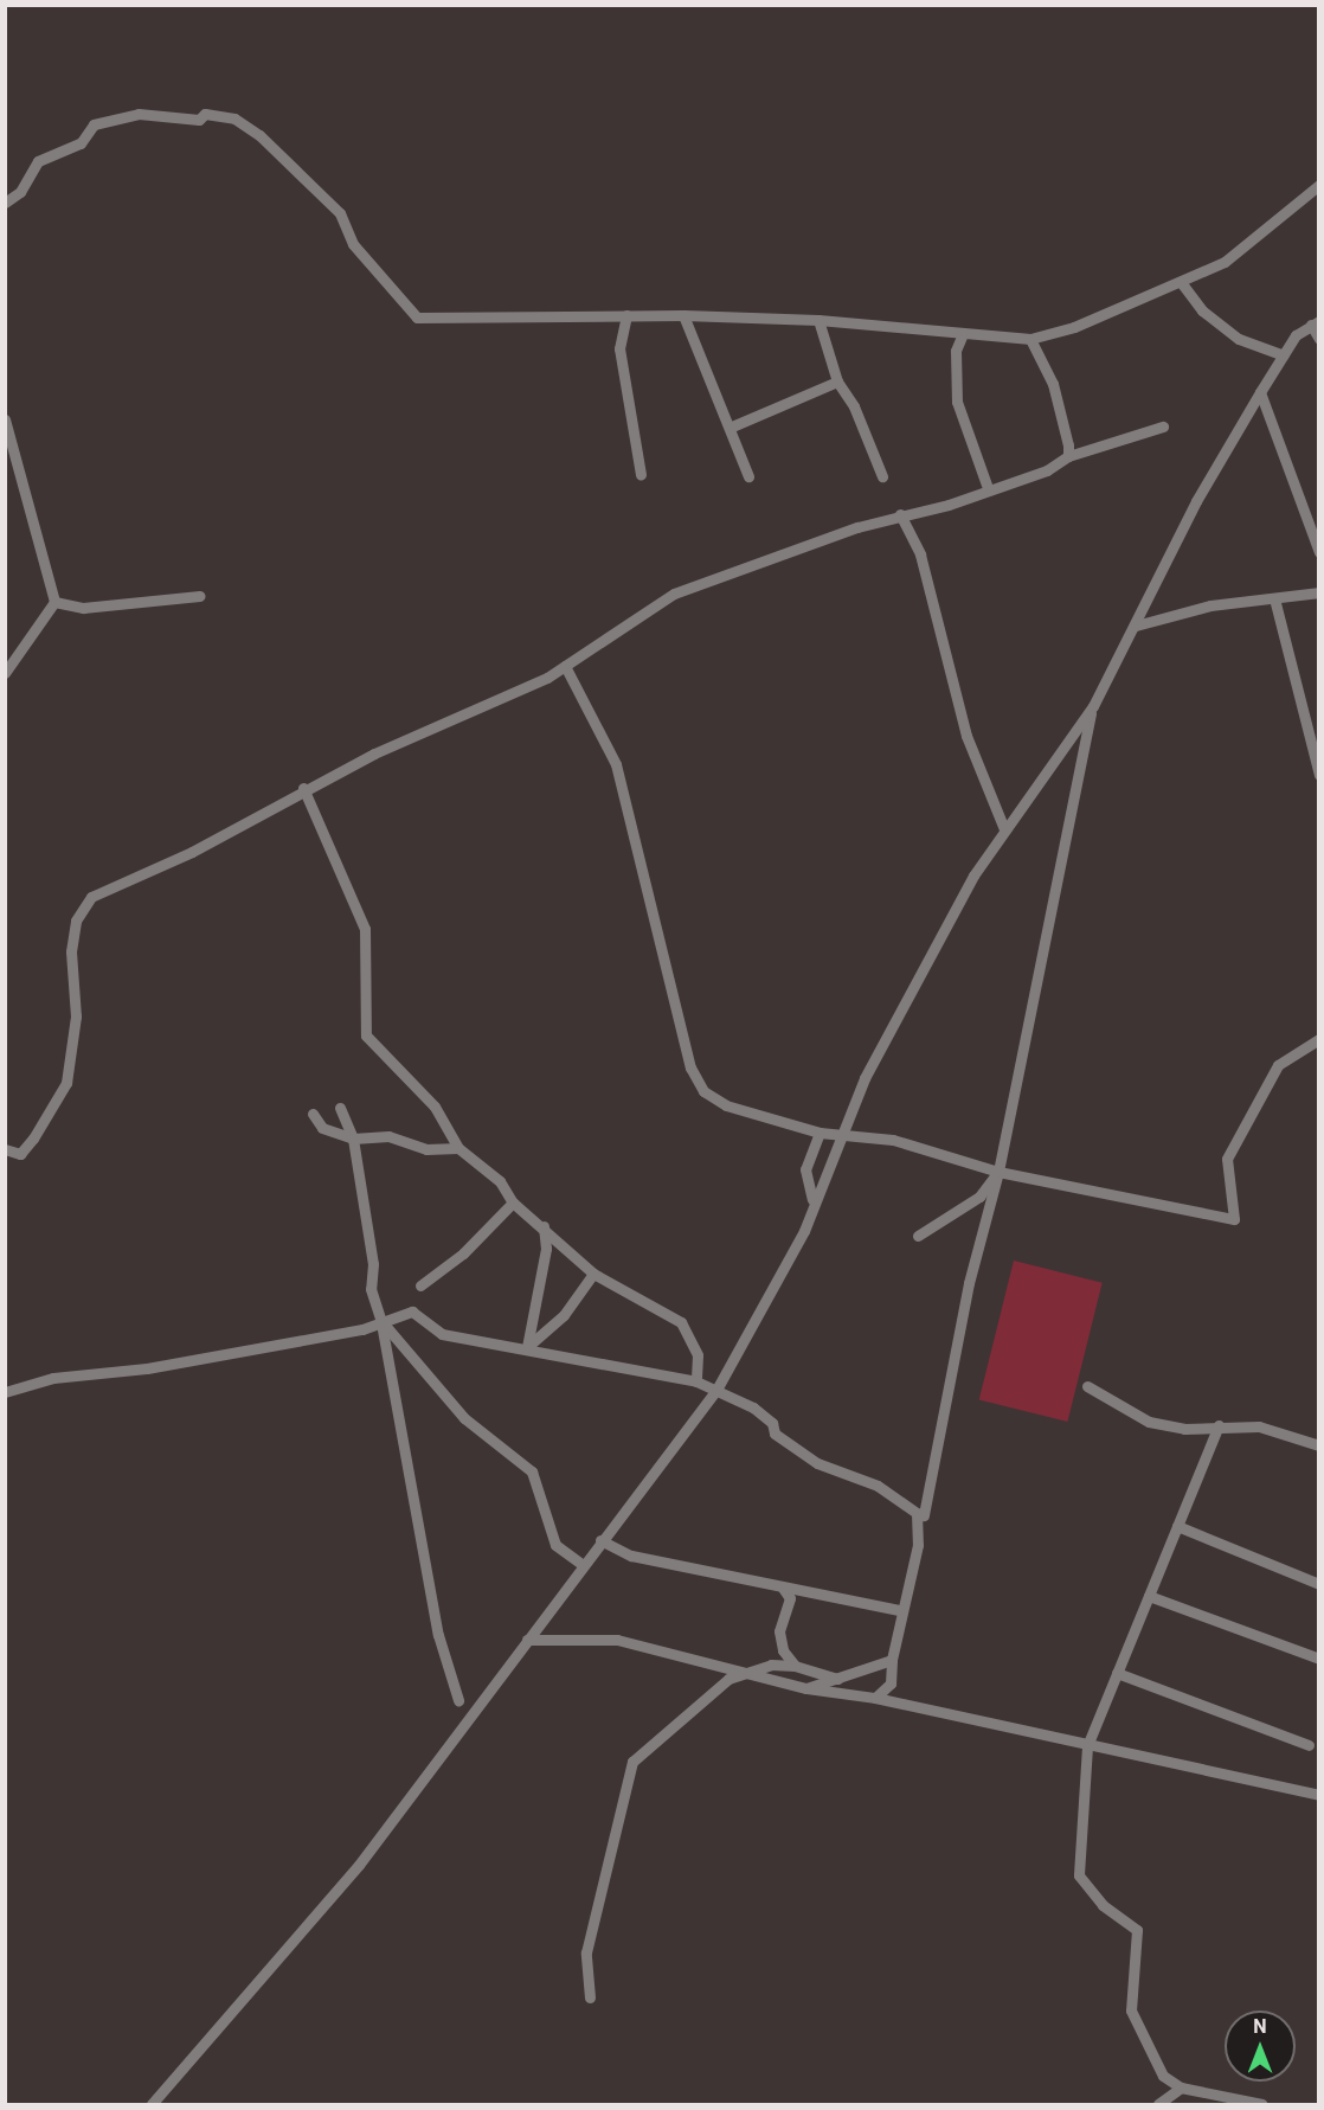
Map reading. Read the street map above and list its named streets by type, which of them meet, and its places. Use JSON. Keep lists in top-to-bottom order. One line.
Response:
{"north":"top"}
